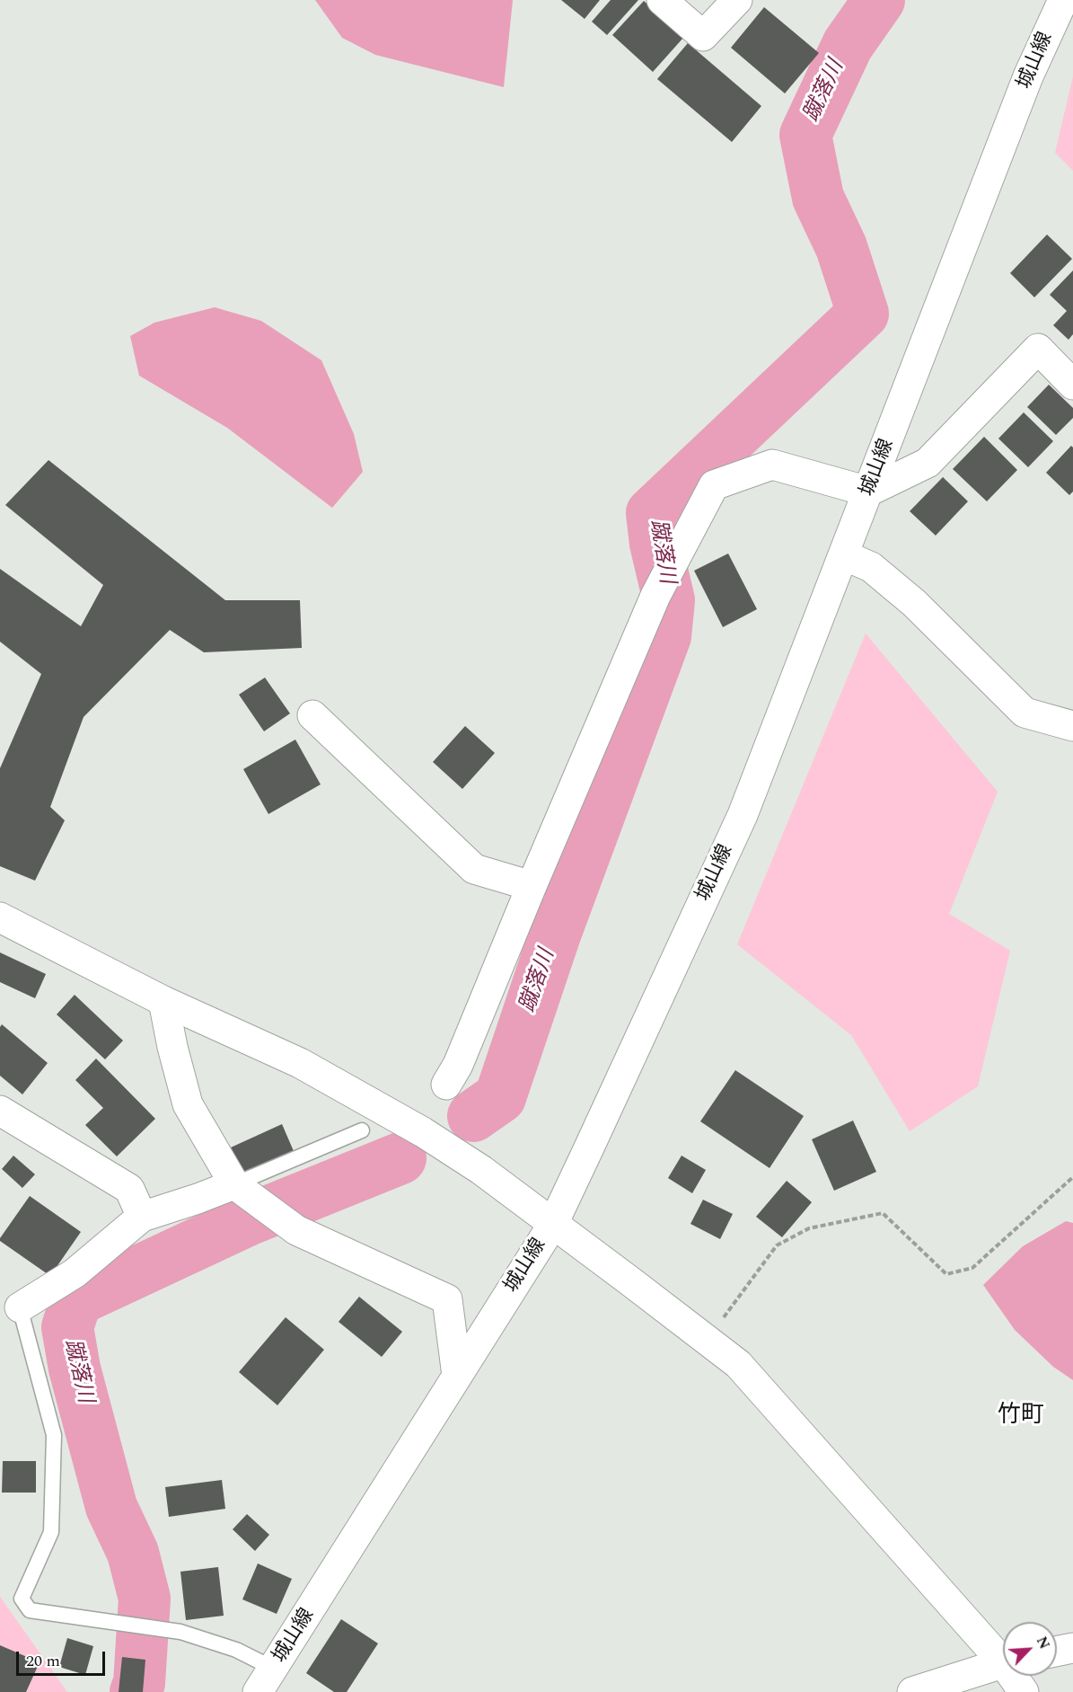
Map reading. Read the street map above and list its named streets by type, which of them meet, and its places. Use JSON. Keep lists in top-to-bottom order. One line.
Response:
{"streets":{"street":["城山線"]},"districts":["竹町"],"water":["蹴落川"],"scale_bar":"20 m","north":"top right"}
